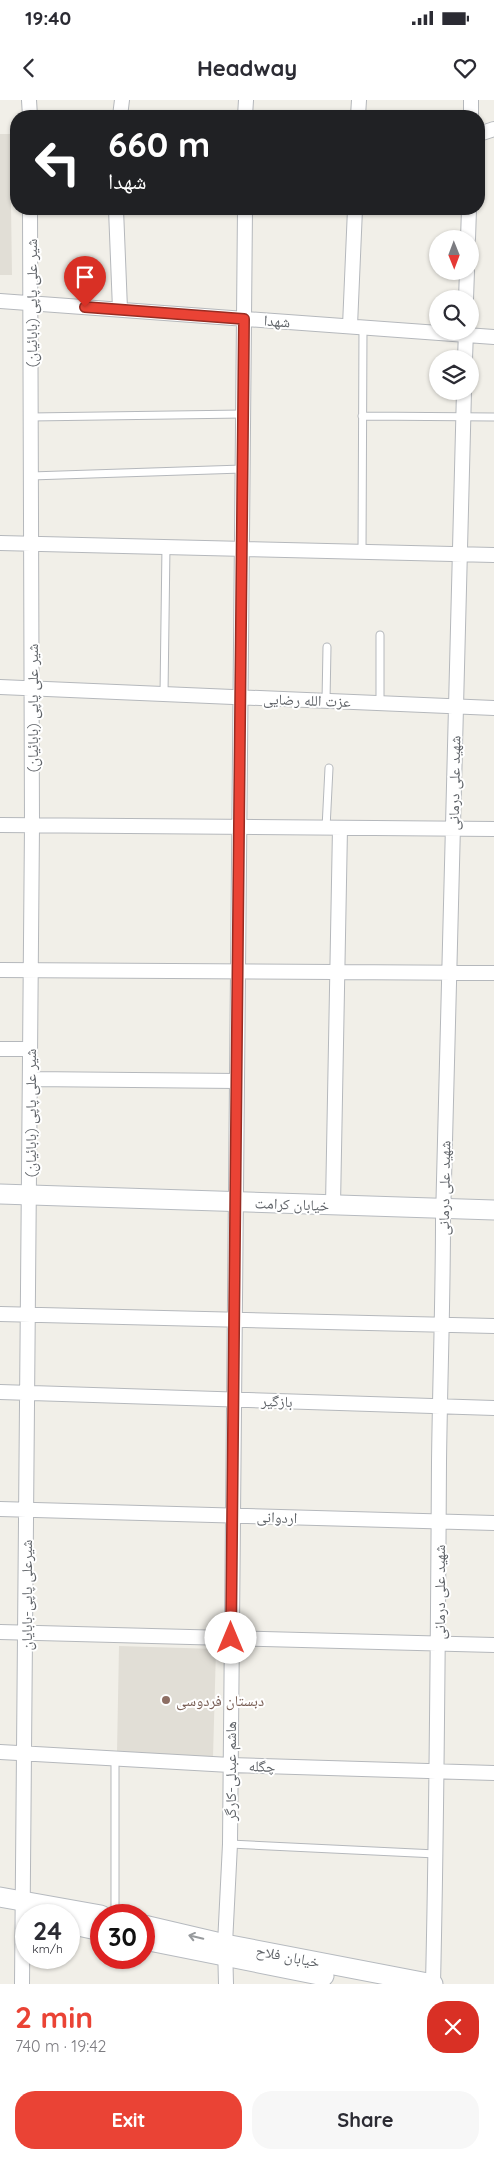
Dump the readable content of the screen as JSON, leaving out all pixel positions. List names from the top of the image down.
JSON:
{
  "streets": {
    "main road": ["خیابان کرامت", "خیابان فلاح"],
    "street": [
      "شیر علی پاپی (بابائیان)",
      "شهدا",
      "عزت الله رضایی",
      "شهید علی درمانی",
      "بازگیر",
      "اردوانی",
      "شیرعلی پاپی-بابایان",
      "چگله",
      "هاشم عبدلی-کارگر"
    ]
  },
  "crossings": [
    ["شیر علی پاپی (بابائیان)", "شهدا"],
    ["شیر علی پاپی (بابائیان)", "عزت الله رضایی"],
    ["شیر علی پاپی (بابائیان)", "خیابان کرامت"],
    ["شیر علی پاپی (بابائیان)", "شیرعلی پاپی-بابایان"],
    ["شهدا", "هاشم عبدلی-کارگر"],
    ["عزت الله رضایی", "شهید علی درمانی"],
    ["عزت الله رضایی", "هاشم عبدلی-کارگر"],
    ["شهید علی درمانی", "خیابان کرامت"],
    ["شهید علی درمانی", "بازگیر"],
    ["شهید علی درمانی", "اردوانی"],
    ["شهید علی درمانی", "چگله"],
    ["شهید علی درمانی", "خیابان فلاح"],
    ["خیابان کرامت", "شیرعلی پاپی-بابایان"],
    ["خیابان کرامت", "هاشم عبدلی-کارگر"],
    ["بازگیر", "شیرعلی پاپی-بابایان"],
    ["بازگیر", "هاشم عبدلی-کارگر"],
    ["اردوانی", "شیرعلی پاپی-بابایان"],
    ["اردوانی", "هاشم عبدلی-کارگر"],
    ["شیرعلی پاپی-بابایان", "چگله"],
    ["چگله", "هاشم عبدلی-کارگر"],
    ["هاشم عبدلی-کارگر", "خیابان فلاح"]
  ],
  "places": ["دبستان فردوسی"],
  "north": "bottom",
  "page": {
    "status": "19:40",
    "header": "Headway",
    "turn": ["660 m", "شهدا"],
    "speed": "24 km/h",
    "limit": "30",
    "heading": ["2 min", "740 m · 19:42"],
    "buttons": ["Exit", "Share"]
  }
}
